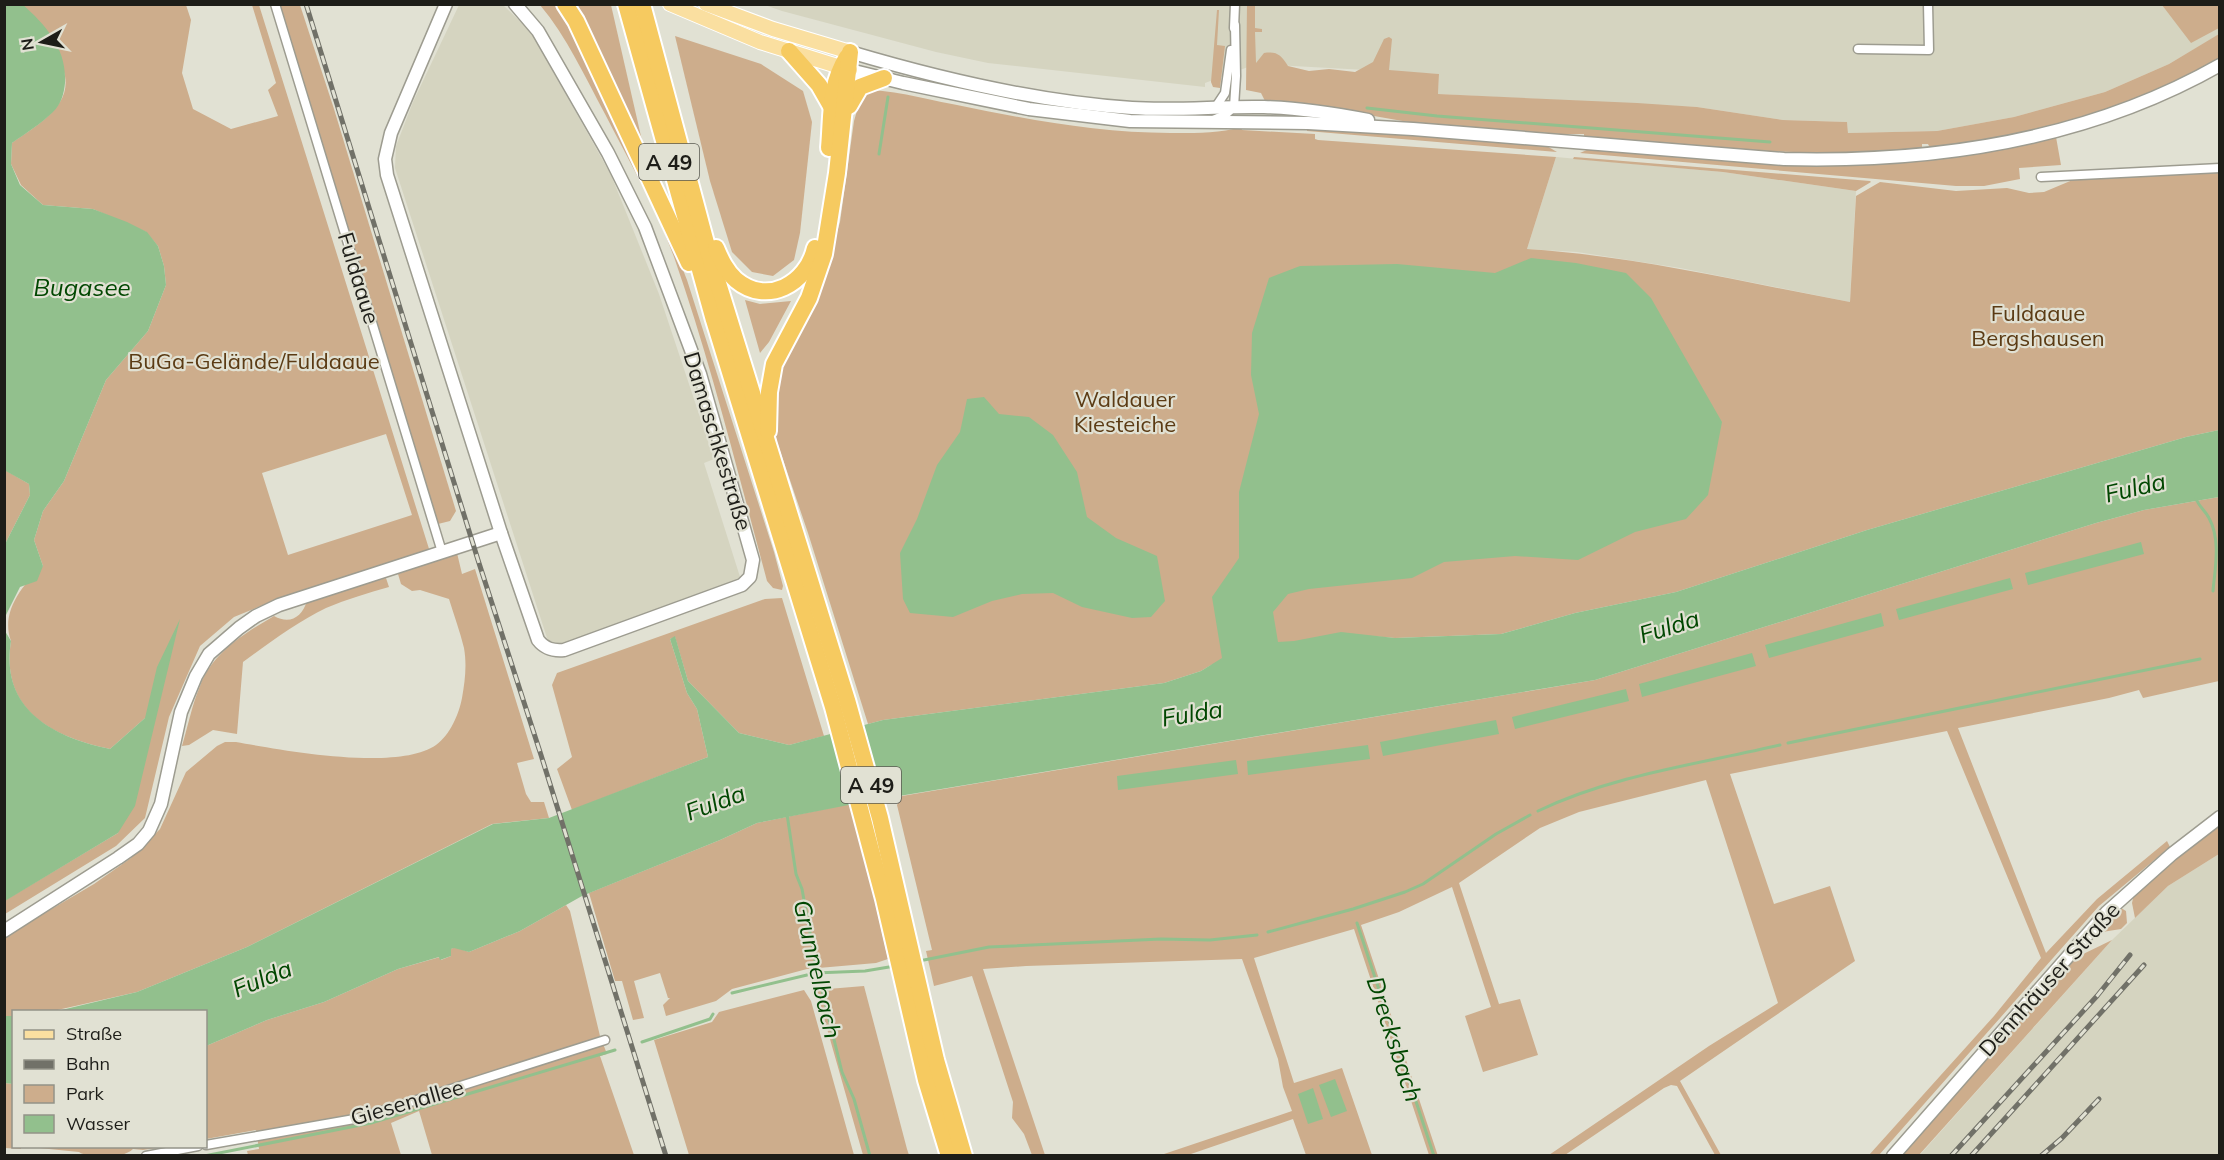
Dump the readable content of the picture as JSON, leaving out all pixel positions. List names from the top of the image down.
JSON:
{
  "streets": {
    "highway": ["A 49"],
    "street": [
      "Fuldaaue",
      "Damaschkestraße",
      "Dennhäuser Straße",
      "Giesenallee"
    ]
  },
  "water": [
    "Bugasee",
    "Fulda",
    "Grunnelbach",
    "Drecksbach"
  ],
  "parks": ["Fuldaaue Bergshausen", "BuGa-Gelände/Fuldaaue", "Waldauer Kiesteiche"],
  "legend": [
    "Straße",
    "Bahn",
    "Park",
    "Wasser"
  ],
  "north": "left"
}
